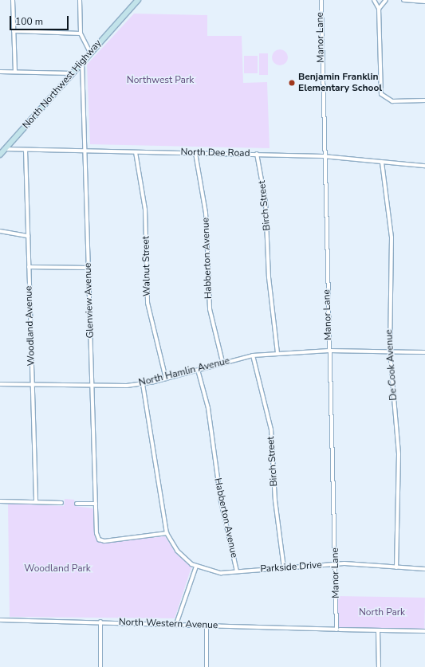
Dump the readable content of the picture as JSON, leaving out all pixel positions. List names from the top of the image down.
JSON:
{
  "streets": {
    "main road": ["North Northwest Highway"],
    "street": [
      "Manor Lane",
      "North Dee Road",
      "Birch Street",
      "Habberton Avenue",
      "Walnut Street",
      "Glenview Avenue",
      "Woodland Avenue",
      "De Cook Avenue",
      "North Hamlin Avenue",
      "Parkside Drive",
      "North Western Avenue"
    ]
  },
  "crossings": [
    ["Manor Lane", "North Dee Road"],
    ["Manor Lane", "North Hamlin Avenue"],
    ["Manor Lane", "Parkside Drive"],
    ["Manor Lane", "North Western Avenue"],
    ["North Northwest Highway", "North Dee Road"],
    ["North Northwest Highway", "Glenview Avenue"],
    ["North Dee Road", "Birch Street"],
    ["North Dee Road", "Habberton Avenue"],
    ["North Dee Road", "Walnut Street"],
    ["North Dee Road", "Glenview Avenue"],
    ["North Dee Road", "Woodland Avenue"],
    ["North Dee Road", "De Cook Avenue"],
    ["Birch Street", "North Hamlin Avenue"],
    ["Birch Street", "Parkside Drive"],
    ["Habberton Avenue", "North Hamlin Avenue"],
    ["Habberton Avenue", "Parkside Drive"],
    ["Walnut Street", "North Hamlin Avenue"],
    ["Glenview Avenue", "North Hamlin Avenue"],
    ["Woodland Avenue", "North Hamlin Avenue"],
    ["De Cook Avenue", "North Hamlin Avenue"],
    ["De Cook Avenue", "Parkside Drive"]
  ],
  "parks": ["Northwest Park", "Woodland Park", "North Park"],
  "places": ["Benjamin Franklin Elementary School"],
  "scale_bar": "100 m"
}
